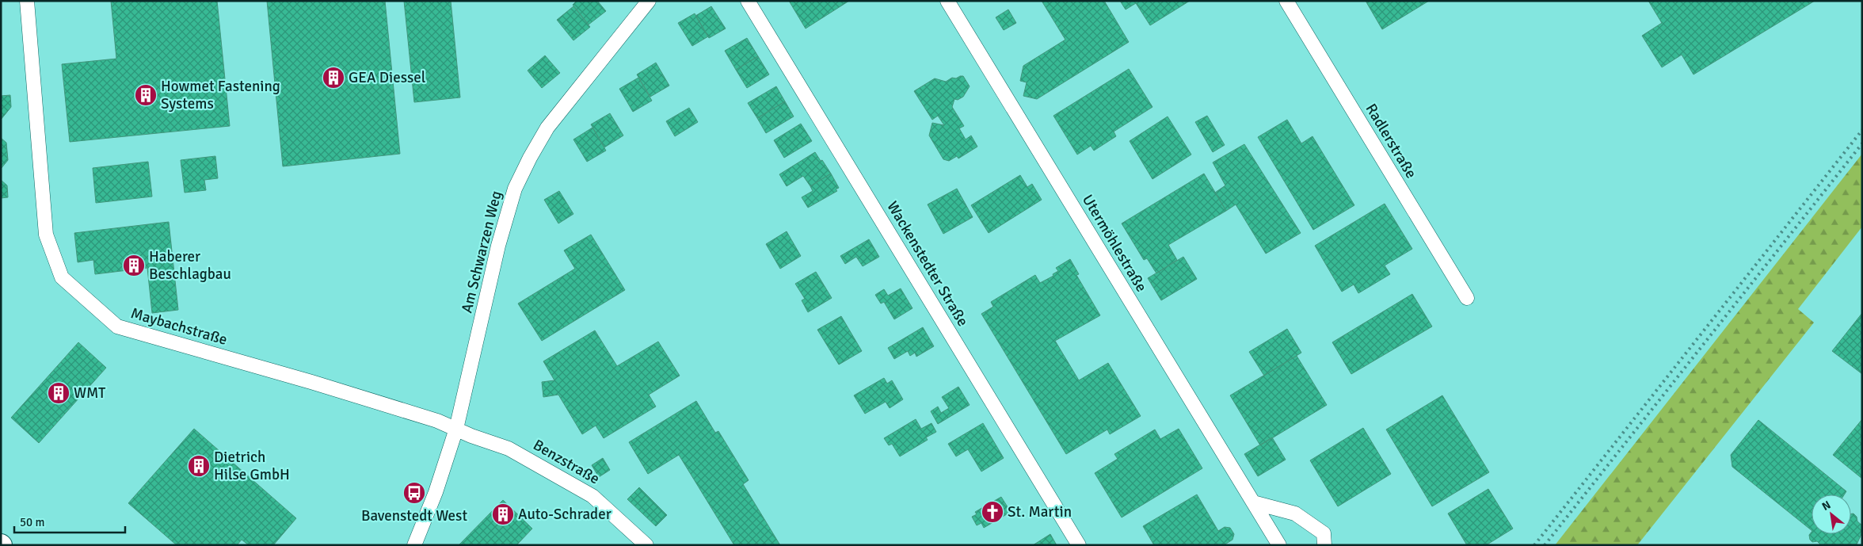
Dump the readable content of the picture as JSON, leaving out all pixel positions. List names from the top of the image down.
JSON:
{
  "streets": {
    "street": [
      "Radlerstraße",
      "Utermöhlestraße",
      "Am Schwarzen Weg",
      "Wackenstedter Straße",
      "Maybachstraße",
      "Benzstraße"
    ]
  },
  "crossings": [
    ["Am Schwarzen Weg", "Maybachstraße"],
    ["Am Schwarzen Weg", "Benzstraße"],
    ["Maybachstraße", "Benzstraße"]
  ],
  "places": {
    "building": [
      "GEA Diessel",
      "Howmet Fastening Systems",
      "Haberer Beschlagbau",
      "WMT",
      "Dietrich Hilse GmbH",
      "Auto-Schrader"
    ],
    "bus stop": ["Bavenstedt West"],
    "church": ["St. Martin"]
  },
  "scale_bar": "50 m",
  "north": "top left"
}
